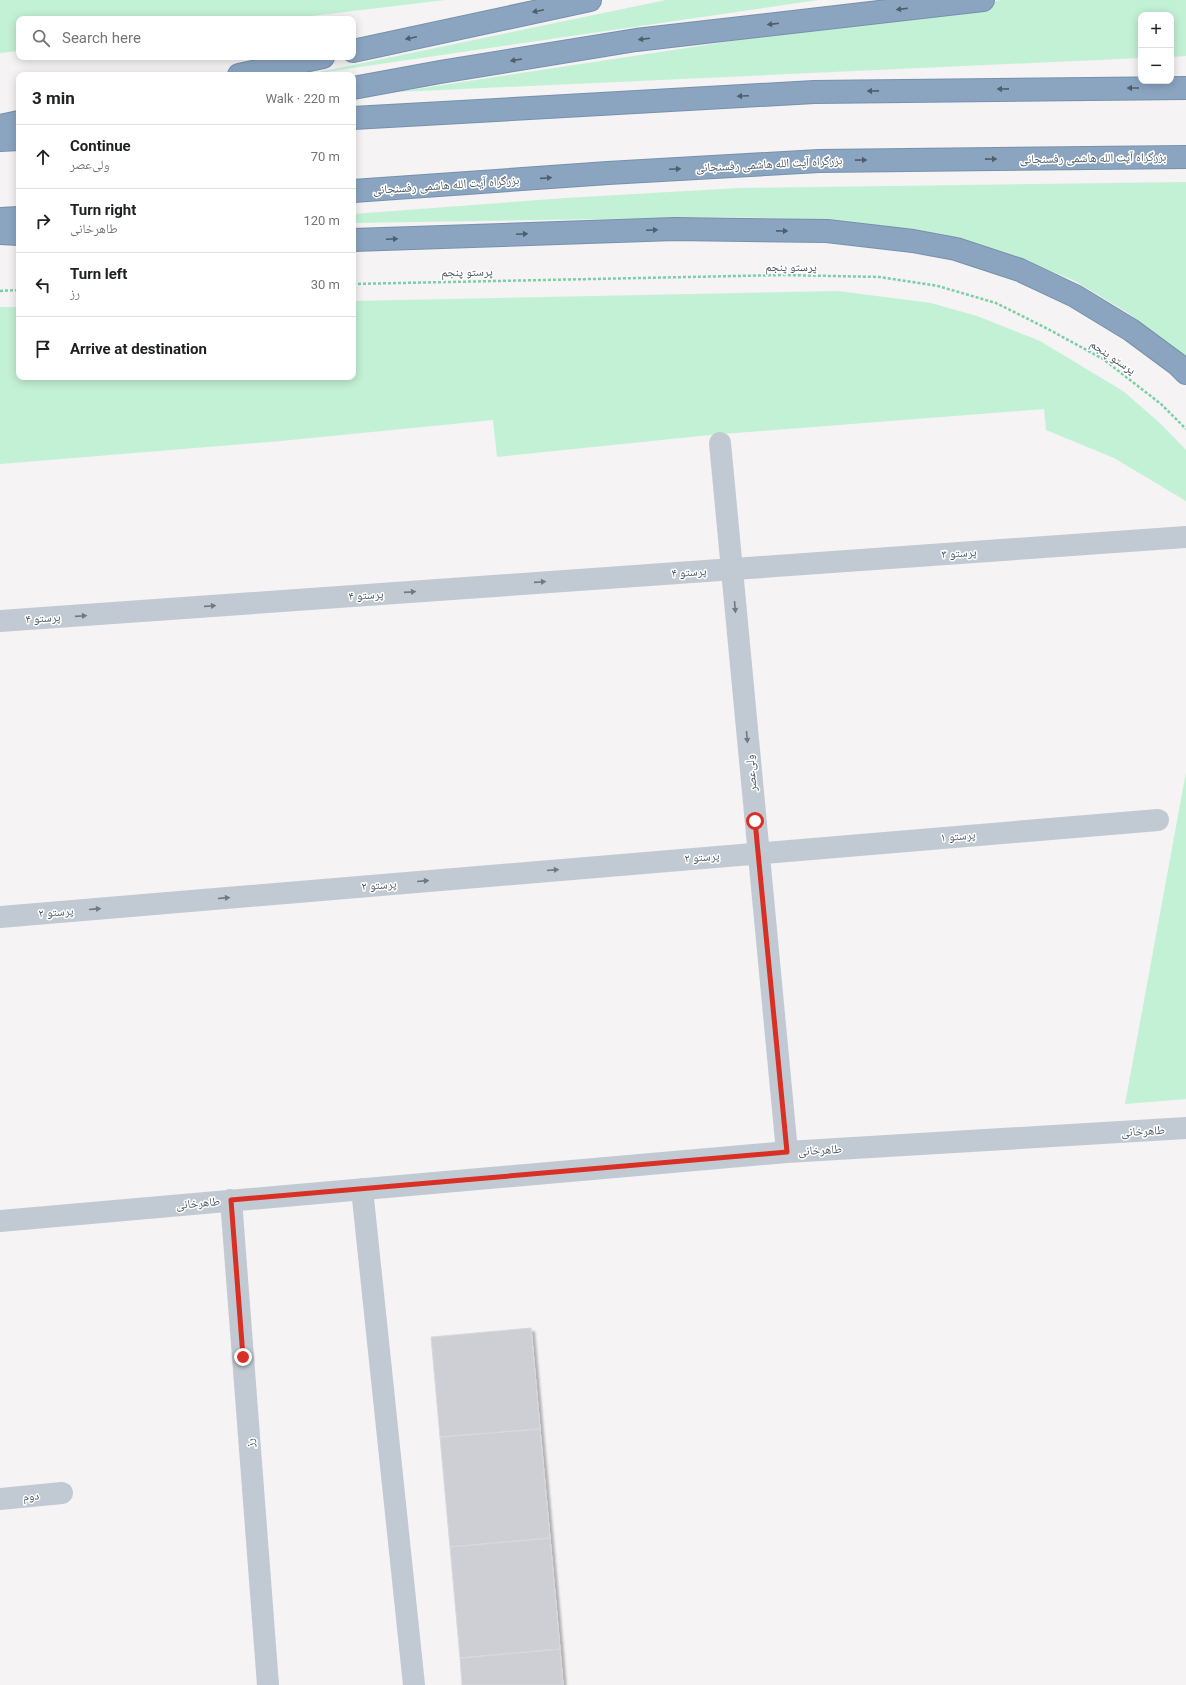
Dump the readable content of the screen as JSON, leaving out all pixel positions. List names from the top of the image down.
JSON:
{
  "streets": {
    "highway": ["بزرگراه آیت الله هاشمی رفسنجانی"],
    "street": [
      "پرستو ۳",
      "پرستو ۴",
      "ولی‌عصر",
      "پرستو ۱",
      "پرستو ۲",
      "طاهرخانی",
      "رز",
      "دوم"
    ],
    "path": ["پرستو پنجم"]
  },
  "crossings": [
    ["پرستو ۳", "پرستو ۴"],
    ["پرستو ۳", "ولی‌عصر"],
    ["پرستو ۴", "ولی‌عصر"],
    ["ولی‌عصر", "پرستو ۱"],
    ["ولی‌عصر", "پرستو ۲"],
    ["ولی‌عصر", "طاهرخانی"],
    ["پرستو ۱", "پرستو ۲"],
    ["طاهرخانی", "رز"]
  ],
  "one_way": ["پرستو ۴", "ولی‌عصر", "پرستو ۲"],
  "page": {
    "map_buttons": ["+", "−"],
    "search": "Search here",
    "heading": ["3 min", "Walk · 220 m"],
    "list": [
      ["Continue", "ولی‌عصر", "70 m"],
      ["Turn right", "طاهرخانی", "120 m"],
      ["Turn left", "رز", "30 m"],
      "Arrive at destination"
    ]
  }
}
